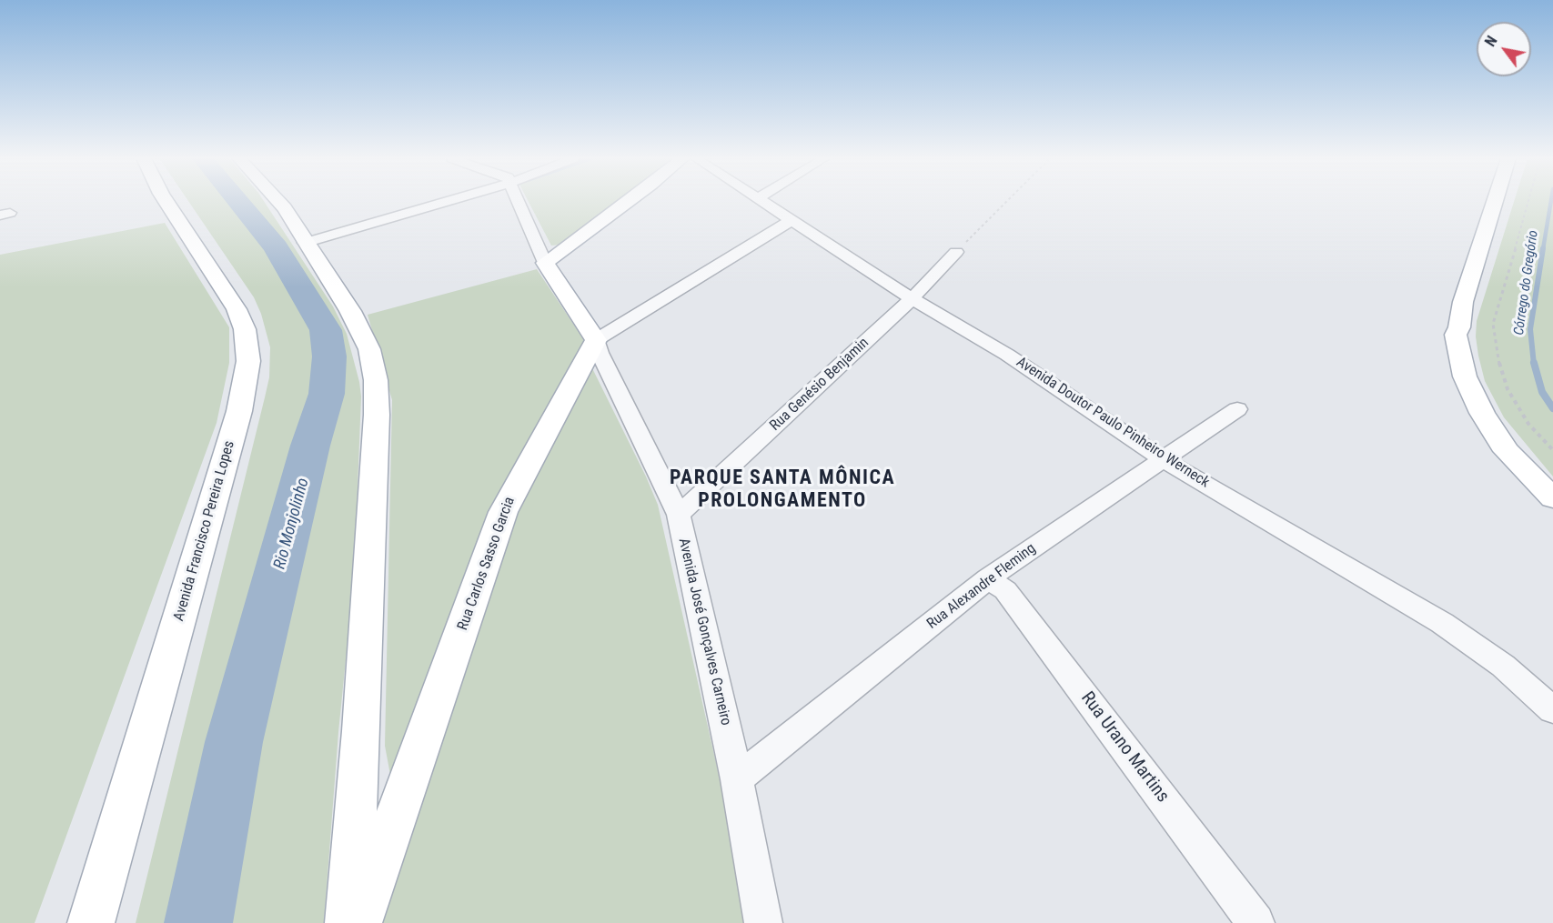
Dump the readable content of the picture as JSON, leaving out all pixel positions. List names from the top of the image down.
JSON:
{
  "streets": {
    "main road": ["Avenida Francisco Pereira Lopes", "Rua Carlos Sasso Garcia", "Avenida José Gonçalves Carneiro"],
    "street": [
      "Rua Genésio Benjamin",
      "Avenida Doutor Paulo Pinheiro Werneck",
      "Rua Alexandre Fleming",
      "Rua Urano Martins"
    ]
  },
  "crossings": [
    ["Rua Genésio Benjamin", "Avenida Doutor Paulo Pinheiro Werneck"],
    ["Rua Genésio Benjamin", "Avenida José Gonçalves Carneiro"],
    ["Avenida Doutor Paulo Pinheiro Werneck", "Rua Carlos Sasso Garcia"],
    ["Avenida Doutor Paulo Pinheiro Werneck", "Rua Alexandre Fleming"],
    ["Rua Carlos Sasso Garcia", "Avenida José Gonçalves Carneiro"],
    ["Rua Alexandre Fleming", "Avenida José Gonçalves Carneiro"],
    ["Rua Alexandre Fleming", "Rua Urano Martins"]
  ],
  "districts": ["PARQUE SANTA MÔNICA PROLONGAMENTO"],
  "water": ["Córrego do Gregório", "Rio Monjolinho"],
  "north": "top left"
}
